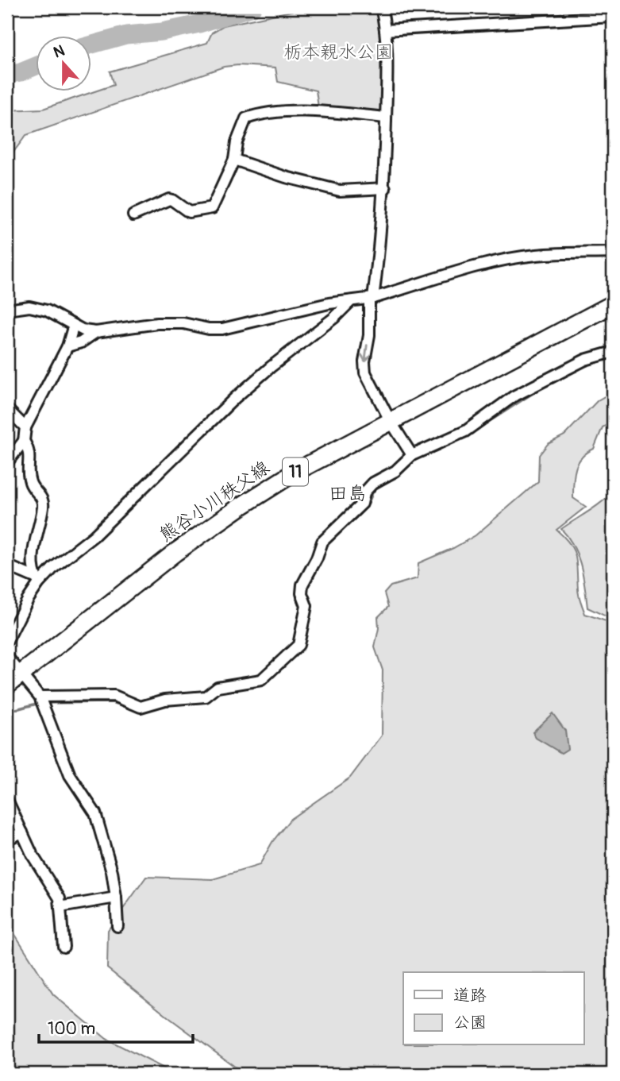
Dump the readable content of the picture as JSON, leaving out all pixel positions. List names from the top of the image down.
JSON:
{
  "streets": {
    "main road": ["11", "熊谷小川秩父線"]
  },
  "districts": ["田島"],
  "parks": ["栃本親水公園"],
  "legend": ["道路", "公園"],
  "scale_bar": "100 m",
  "north": "top"
}
